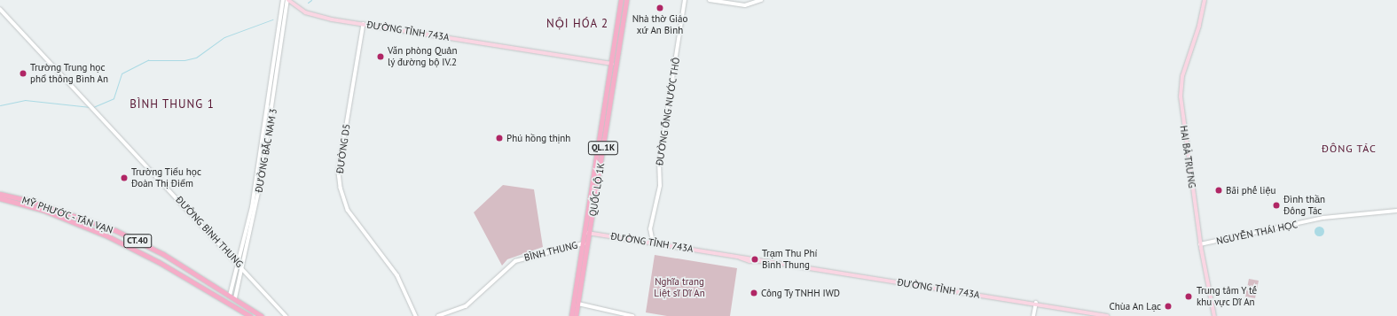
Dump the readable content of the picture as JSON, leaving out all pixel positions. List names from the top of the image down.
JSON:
{
  "streets": {
    "main road": [
      "ĐƯỜNG TỈNH 743A",
      "QL.1K",
      "HAI BÀ TRƯNG",
      "QUỐC LỘ 1K",
      "MỸ PHƯỚC - TÂN VẠN",
      "CT.40"
    ],
    "street": [
      "ĐƯỜNG ỐNG NƯỚC THÔ",
      "ĐƯỜNG D5",
      "ĐƯỜNG BẮC NAM 3",
      "ĐƯỜNG BÌNH THUNG",
      "NGUYỄN THÁI HỌC",
      "BÌNH THUNG"
    ]
  },
  "crossings": [
    ["ĐƯỜNG TỈNH 743A", "ĐƯỜNG ỐNG NƯỚC THÔ"],
    ["ĐƯỜNG TỈNH 743A", "ĐƯỜNG D5"],
    ["ĐƯỜNG TỈNH 743A", "ĐƯỜNG BẮC NAM 3"],
    ["ĐƯỜNG TỈNH 743A", "QUỐC LỘ 1K"],
    ["ĐƯỜNG BẮC NAM 3", "MỸ PHƯỚC - TÂN VẠN"],
    ["ĐƯỜNG BẮC NAM 3", "ĐƯỜNG BÌNH THUNG"],
    ["HAI BÀ TRƯNG", "NGUYỄN THÁI HỌC"],
    ["QUỐC LỘ 1K", "BÌNH THUNG"]
  ],
  "districts": ["NỘI HÓA 2", "BÌNH THUNG 1", "ĐÔNG TÁC"],
  "parks": ["Nghĩa trang Liệt sĩ Dĩ An"],
  "places": [
    "Nhà thờ Giáo xứ An Bình",
    "Văn phòng Quản lý đường bộ IV.2",
    "Trường Trung học phổ thông Bình An",
    "Phú hồng thịnh",
    "Trường Tiểu học Đoàn Thị Điểm",
    "Bãi phế liệu",
    "Đình thần Đông Tác",
    "Trạm Thu Phí Bình Thung",
    "Công Ty TNHH IWD",
    "Trung tâm Y tế khu vực Dĩ An",
    "Chùa An Lạc"
  ]
}
